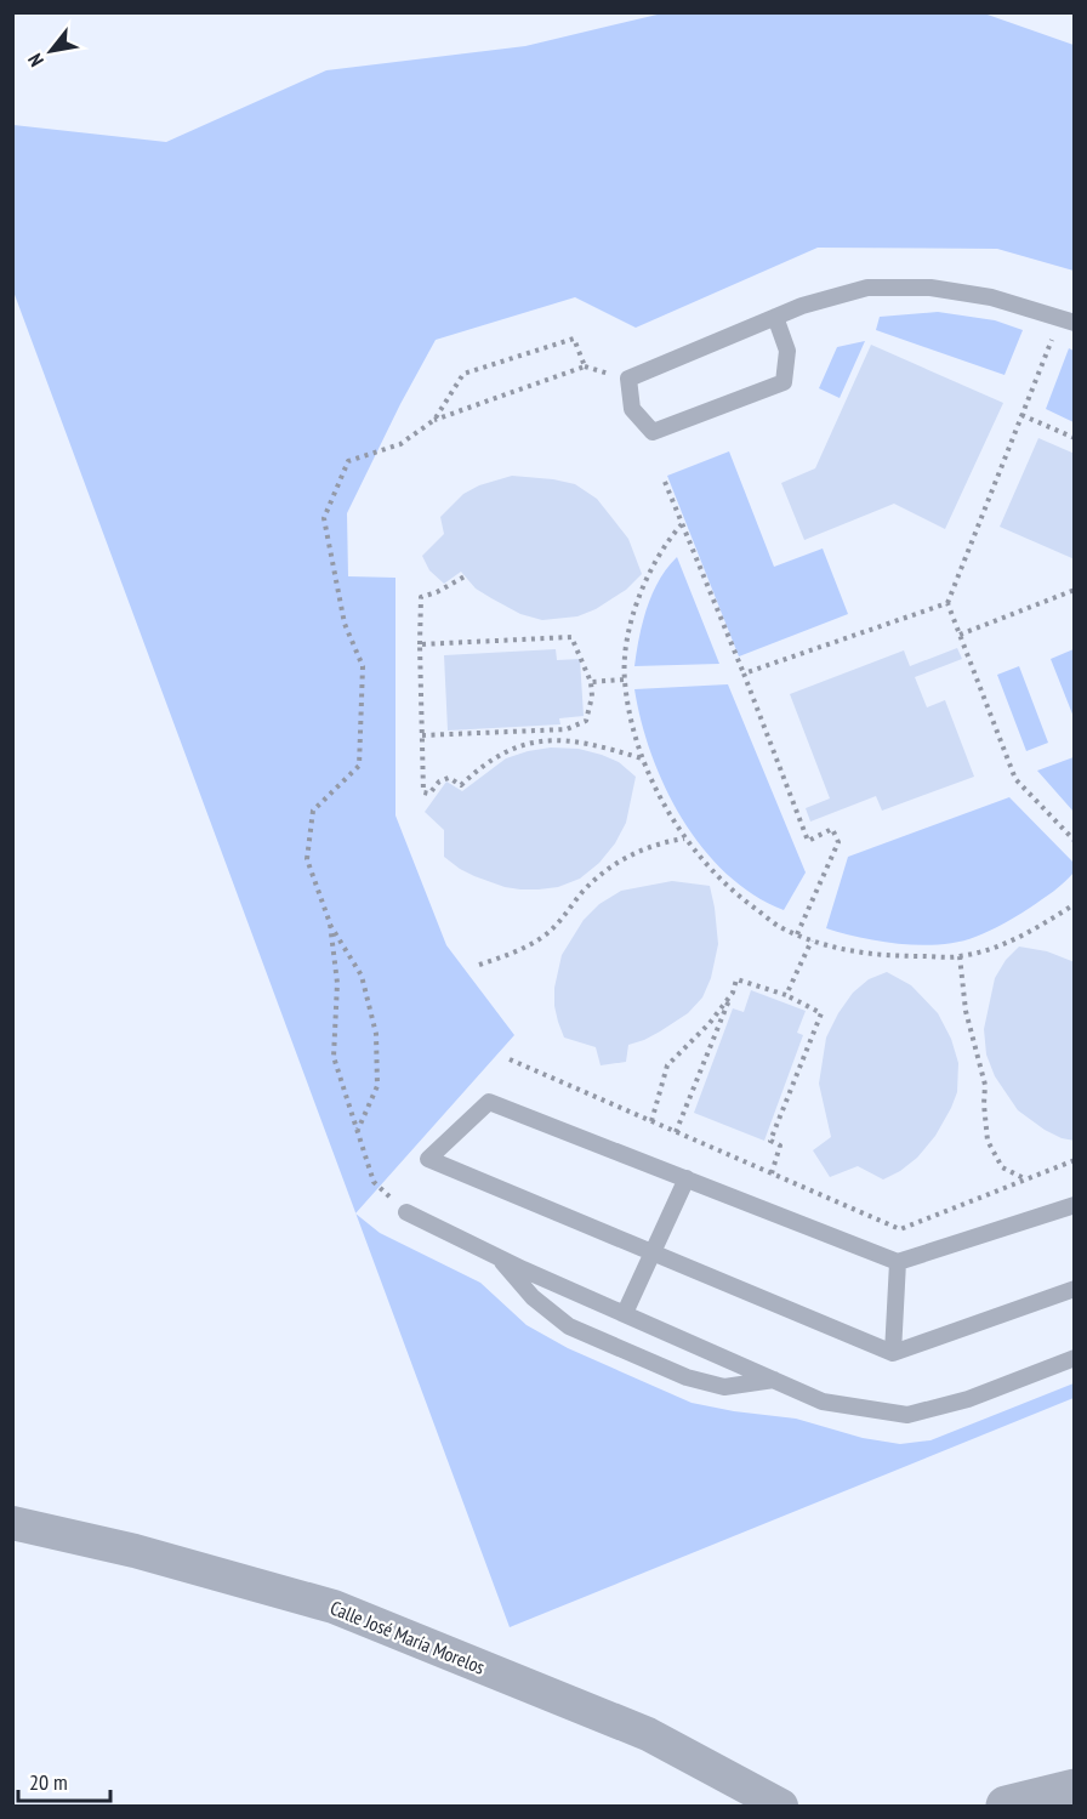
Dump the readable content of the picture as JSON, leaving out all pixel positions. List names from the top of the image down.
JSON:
{
  "streets": {
    "street": ["Calle José María Morelos"]
  },
  "scale_bar": "20 m",
  "north": "bottom left"
}
